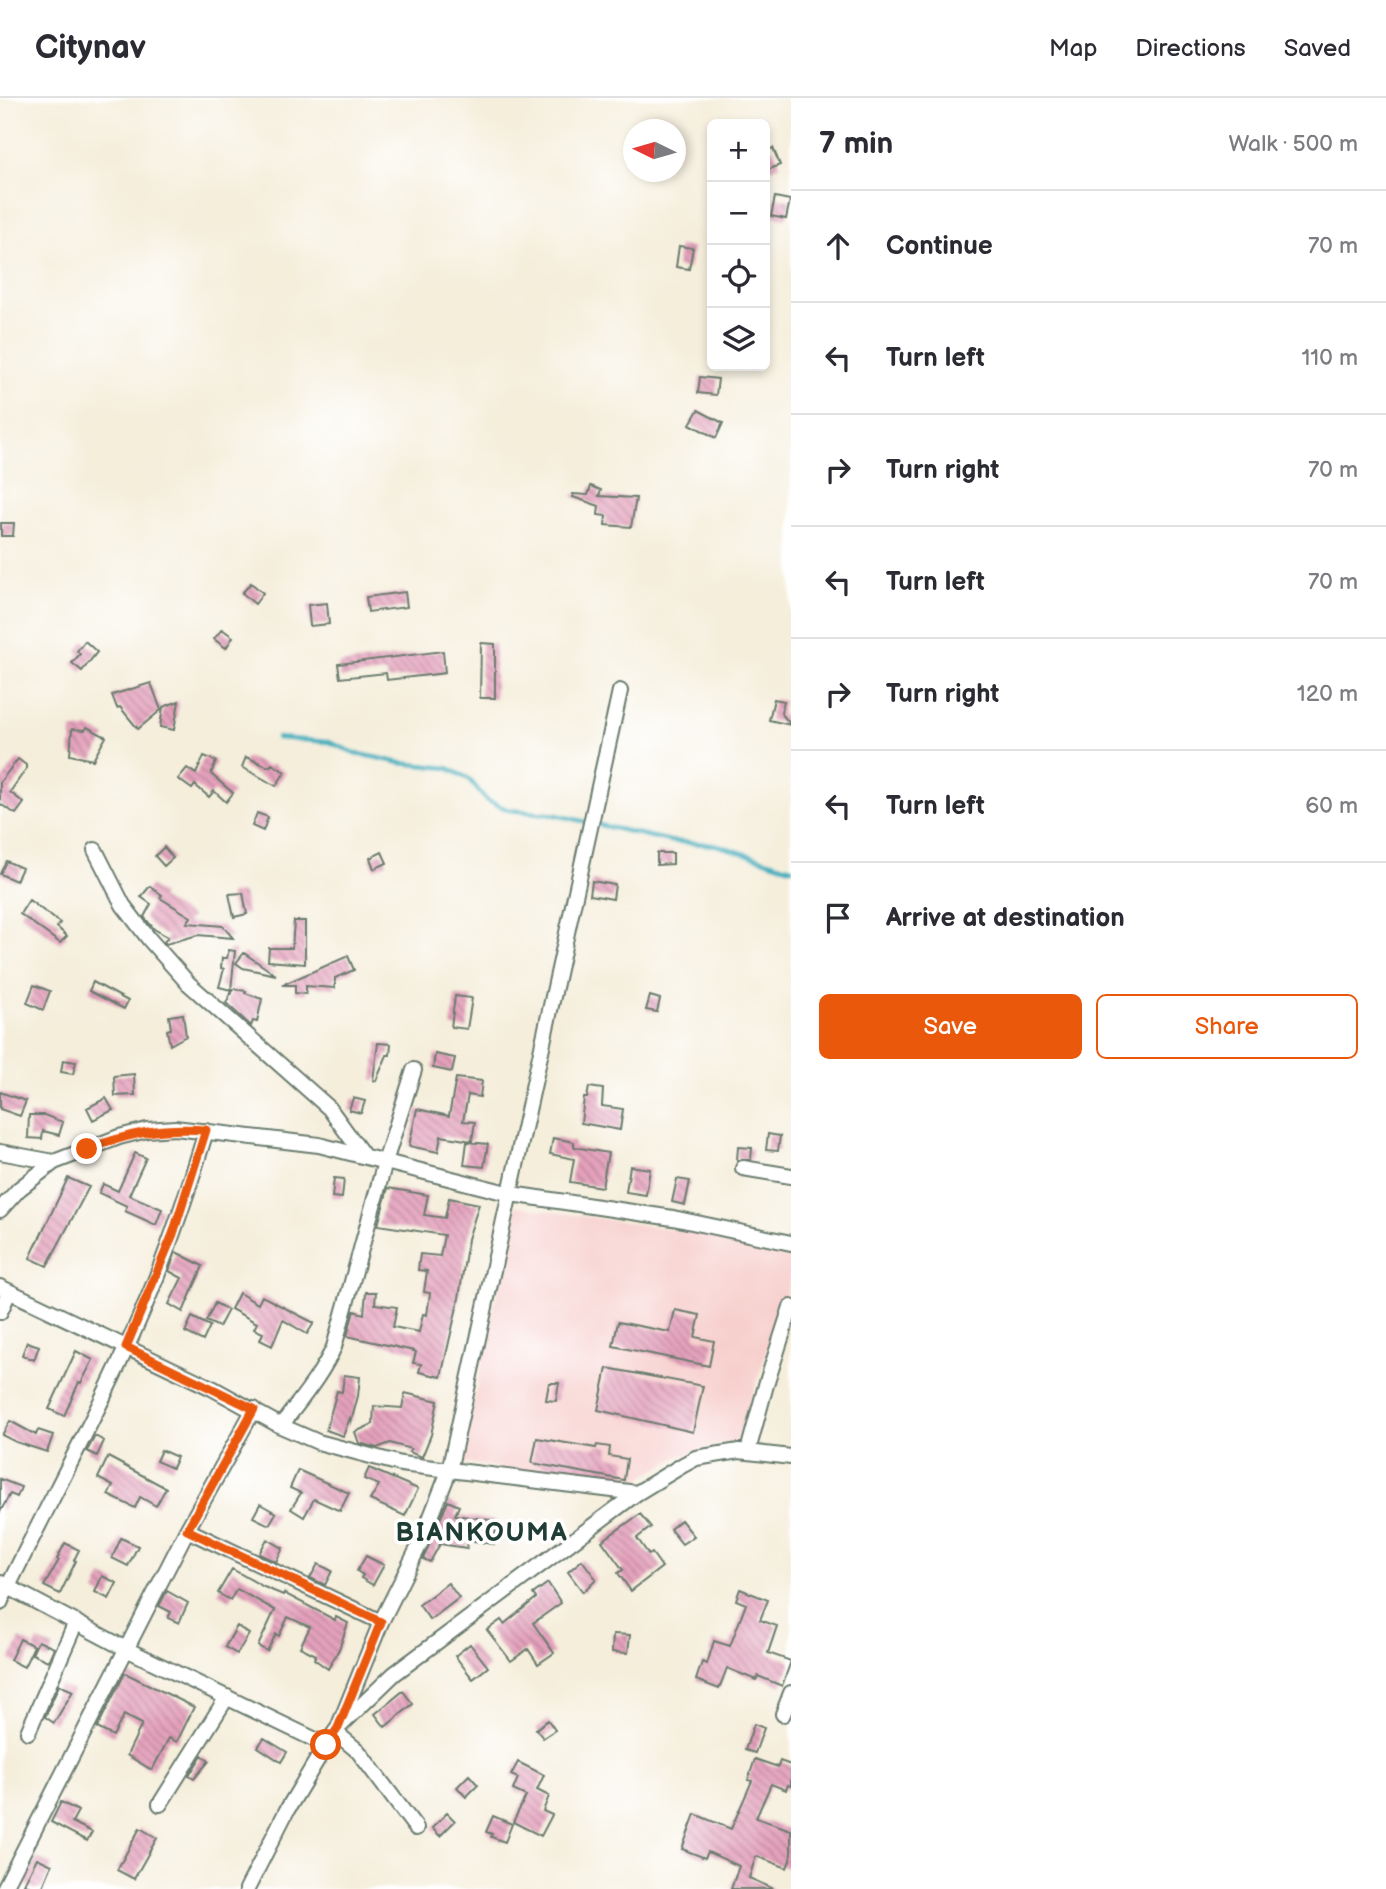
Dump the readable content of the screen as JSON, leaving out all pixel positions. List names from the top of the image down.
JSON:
{
  "districts": ["BIANKOUMA"],
  "north": "left",
  "page": {
    "header": "Citynav",
    "nav": ["Map", "Directions", "Saved"],
    "heading": ["7 min", "Walk · 500 m"],
    "map_buttons": ["+", "−"],
    "list": [
      ["Continue", "70 m"],
      ["Turn left", "110 m"],
      ["Turn right", "70 m"],
      ["Turn left", "70 m"],
      ["Turn right", "120 m"],
      ["Turn left", "60 m"],
      "Arrive at destination"
    ],
    "buttons": ["Save", "Share"]
  }
}
